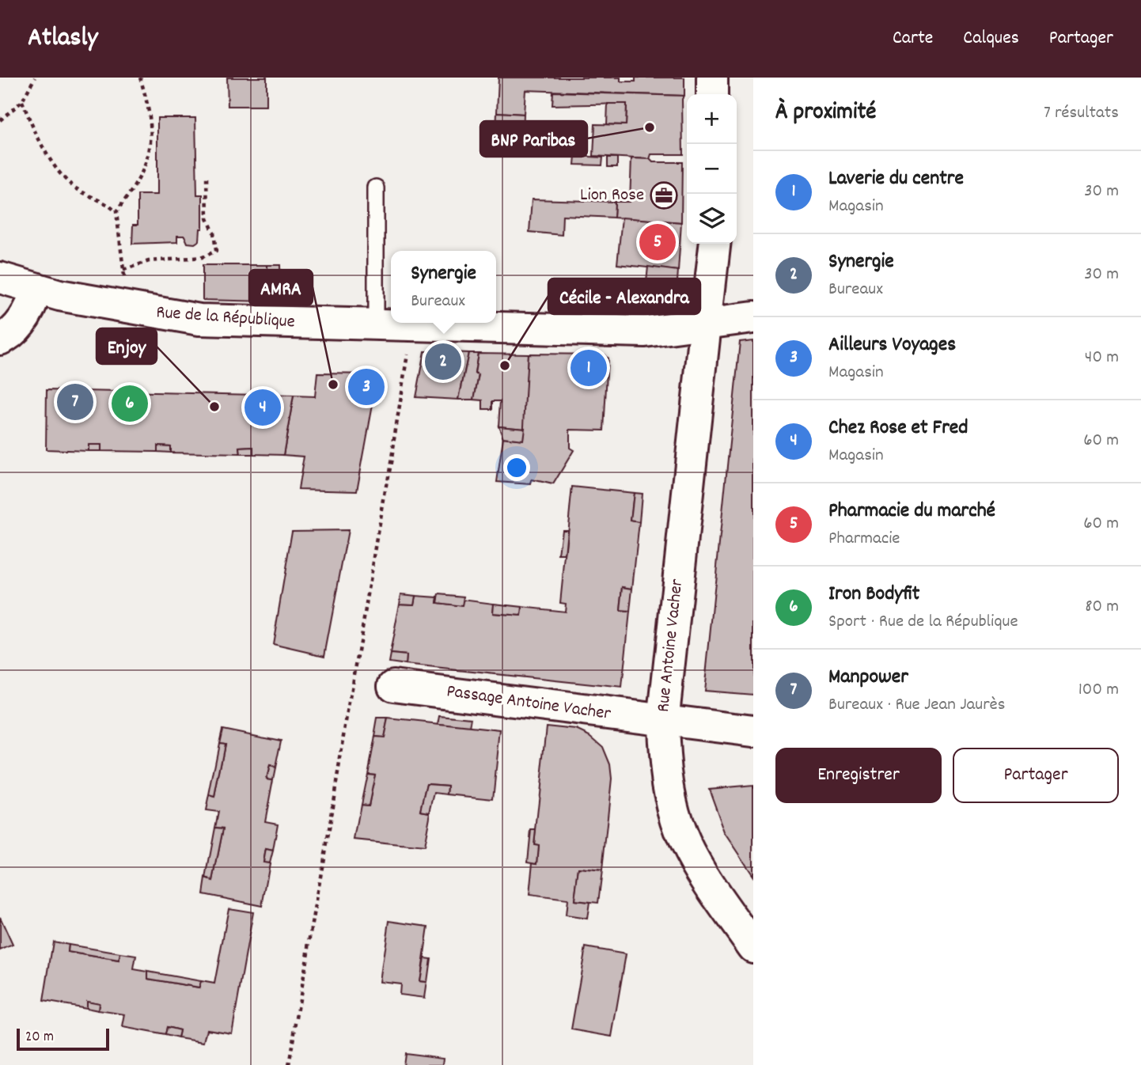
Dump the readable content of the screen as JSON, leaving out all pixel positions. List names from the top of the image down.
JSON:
{
  "streets": {
    "street": ["Rue de la République", "Rue Antoine Vacher", "Passage Antoine Vacher"]
  },
  "crossings": [
    ["Rue de la République", "Rue Antoine Vacher"],
    ["Rue Antoine Vacher", "Passage Antoine Vacher"]
  ],
  "places": {
    "other": [
      "BNP Paribas",
      "Cécile - Alexandra",
      "AMRA",
      "Enjoy"
    ],
    "office": ["Lion Rose"]
  },
  "scale_bar": "20 m",
  "page": {
    "header": "Atlasly",
    "nav": ["Carte", "Calques", "Partager"],
    "heading": ["À proximité", "7 résultats"],
    "map_buttons": ["+", "−"],
    "list": [
      {
        "mark": "1",
        "name": "Laverie du centre",
        "note": "Magasin",
        "value": "30 m"
      },
      {
        "mark": "2",
        "name": "Synergie",
        "note": "Bureaux",
        "value": "30 m"
      },
      {
        "mark": "3",
        "name": "Ailleurs Voyages",
        "note": "Magasin",
        "value": "40 m"
      },
      {
        "mark": "4",
        "name": "Chez Rose et Fred",
        "note": "Magasin",
        "value": "60 m"
      },
      {
        "mark": "5",
        "name": "Pharmacie du marché",
        "note": "Pharmacie",
        "value": "60 m"
      },
      {
        "mark": "6",
        "name": "Iron Bodyfit",
        "note": "Sport · Rue de la République",
        "value": "80 m"
      },
      {
        "mark": "7",
        "name": "Manpower",
        "note": "Bureaux · Rue Jean Jaurès",
        "value": "100 m"
      }
    ],
    "pins": [
      "5",
      "2",
      "1",
      "3",
      "7",
      "6",
      "4"
    ],
    "popup": ["Synergie", "Bureaux"],
    "buttons": ["Enregistrer", "Partager"],
    "scale": "20 m"
  }
}
